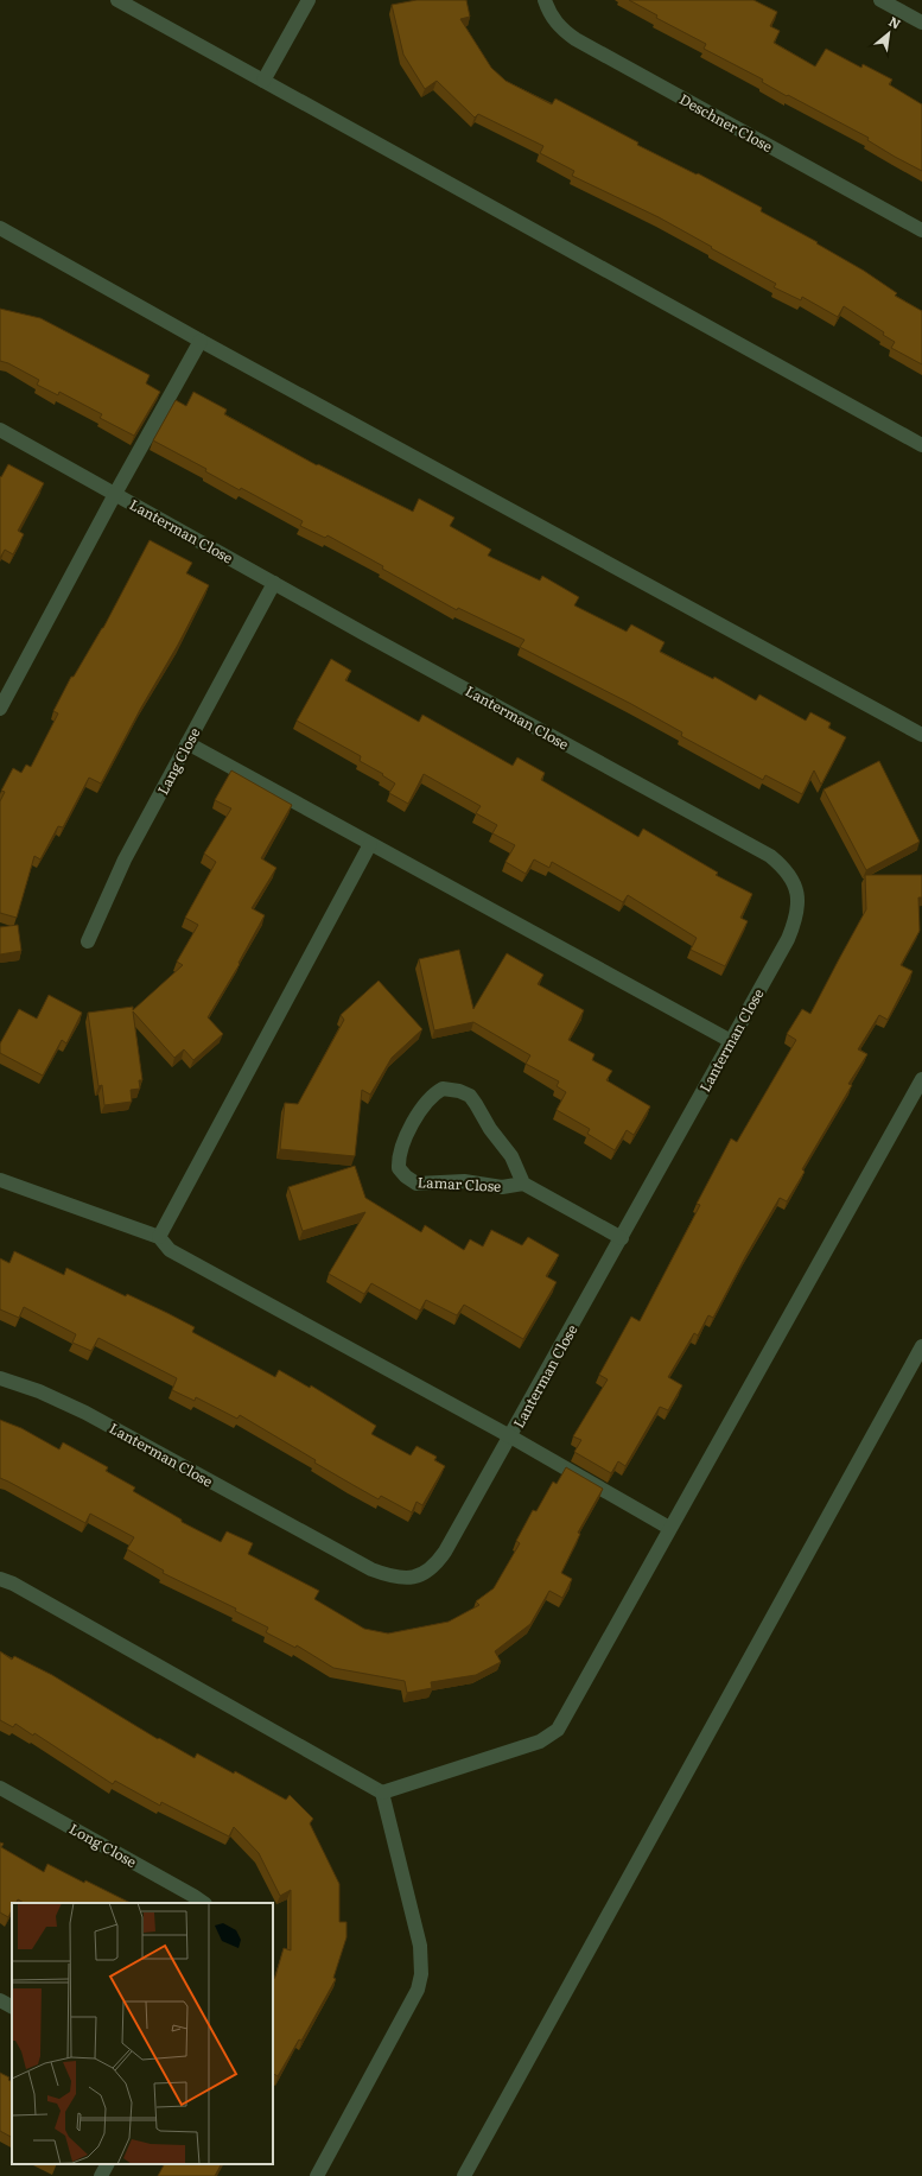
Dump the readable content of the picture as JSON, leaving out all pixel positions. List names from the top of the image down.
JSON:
{
  "streets": {
    "street": [
      "Deschner Close",
      "Lanterman Close",
      "Lang Close",
      "Lamar Close",
      "Long Close"
    ]
  },
  "crossings": [
    ["Lanterman Close", "Lang Close"]
  ],
  "north": "top right"
}
